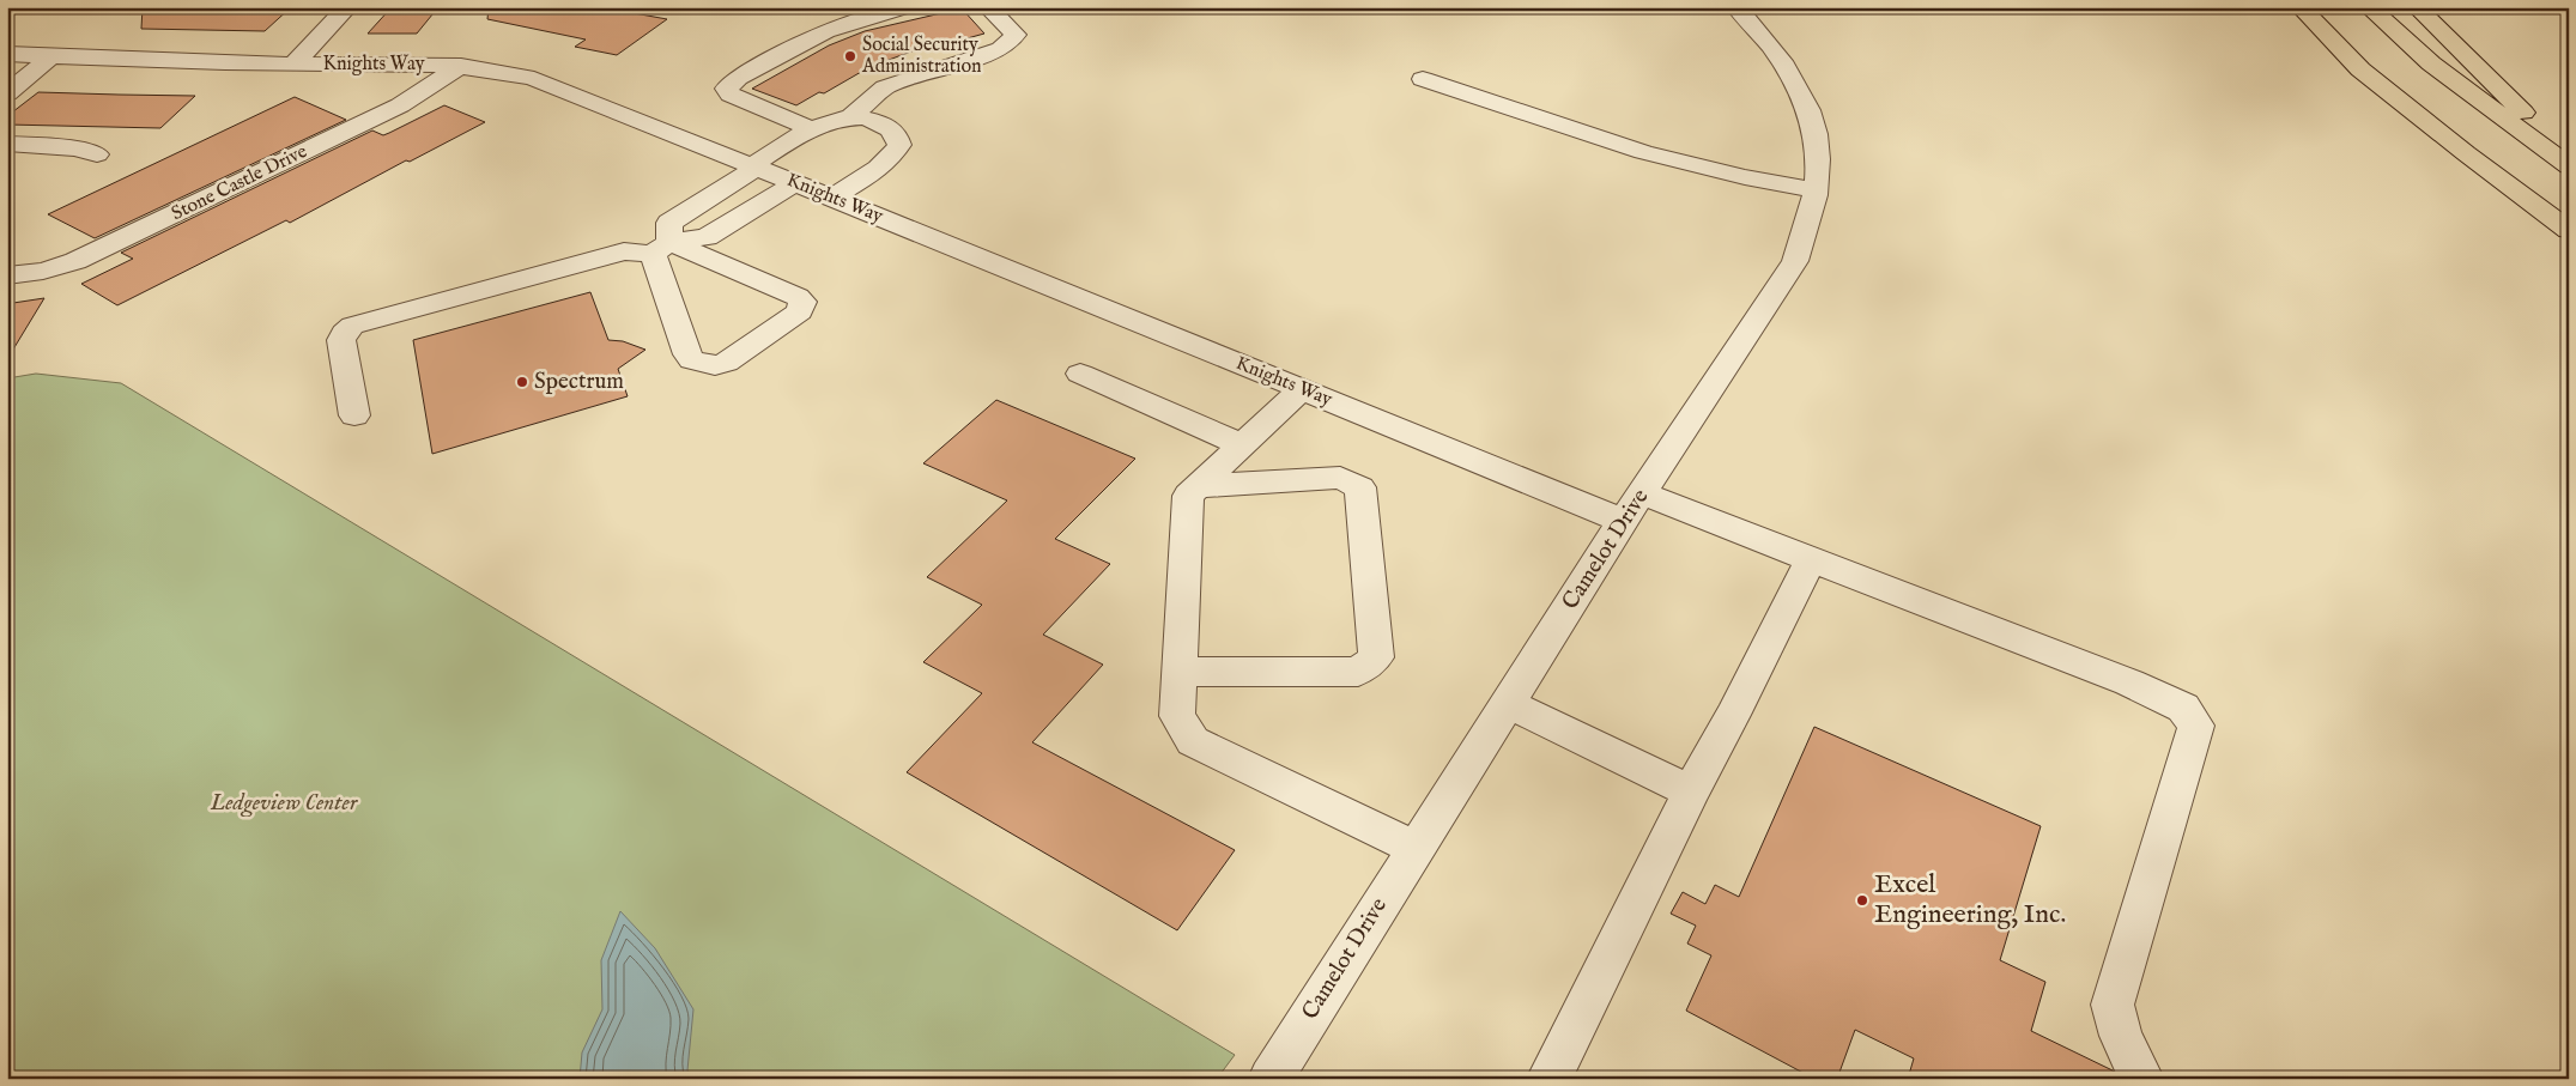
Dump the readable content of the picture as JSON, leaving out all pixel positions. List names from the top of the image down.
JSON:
{
  "streets": {
    "street": ["Knights Way", "Stone Castle Drive", "Camelot Drive"]
  },
  "crossings": [
    ["Knights Way", "Stone Castle Drive"],
    ["Knights Way", "Camelot Drive"]
  ],
  "parks": ["Ledgeview Center"],
  "places": ["Social Security Administration", "Spectrum", "Excel Engineering, Inc."]
}
